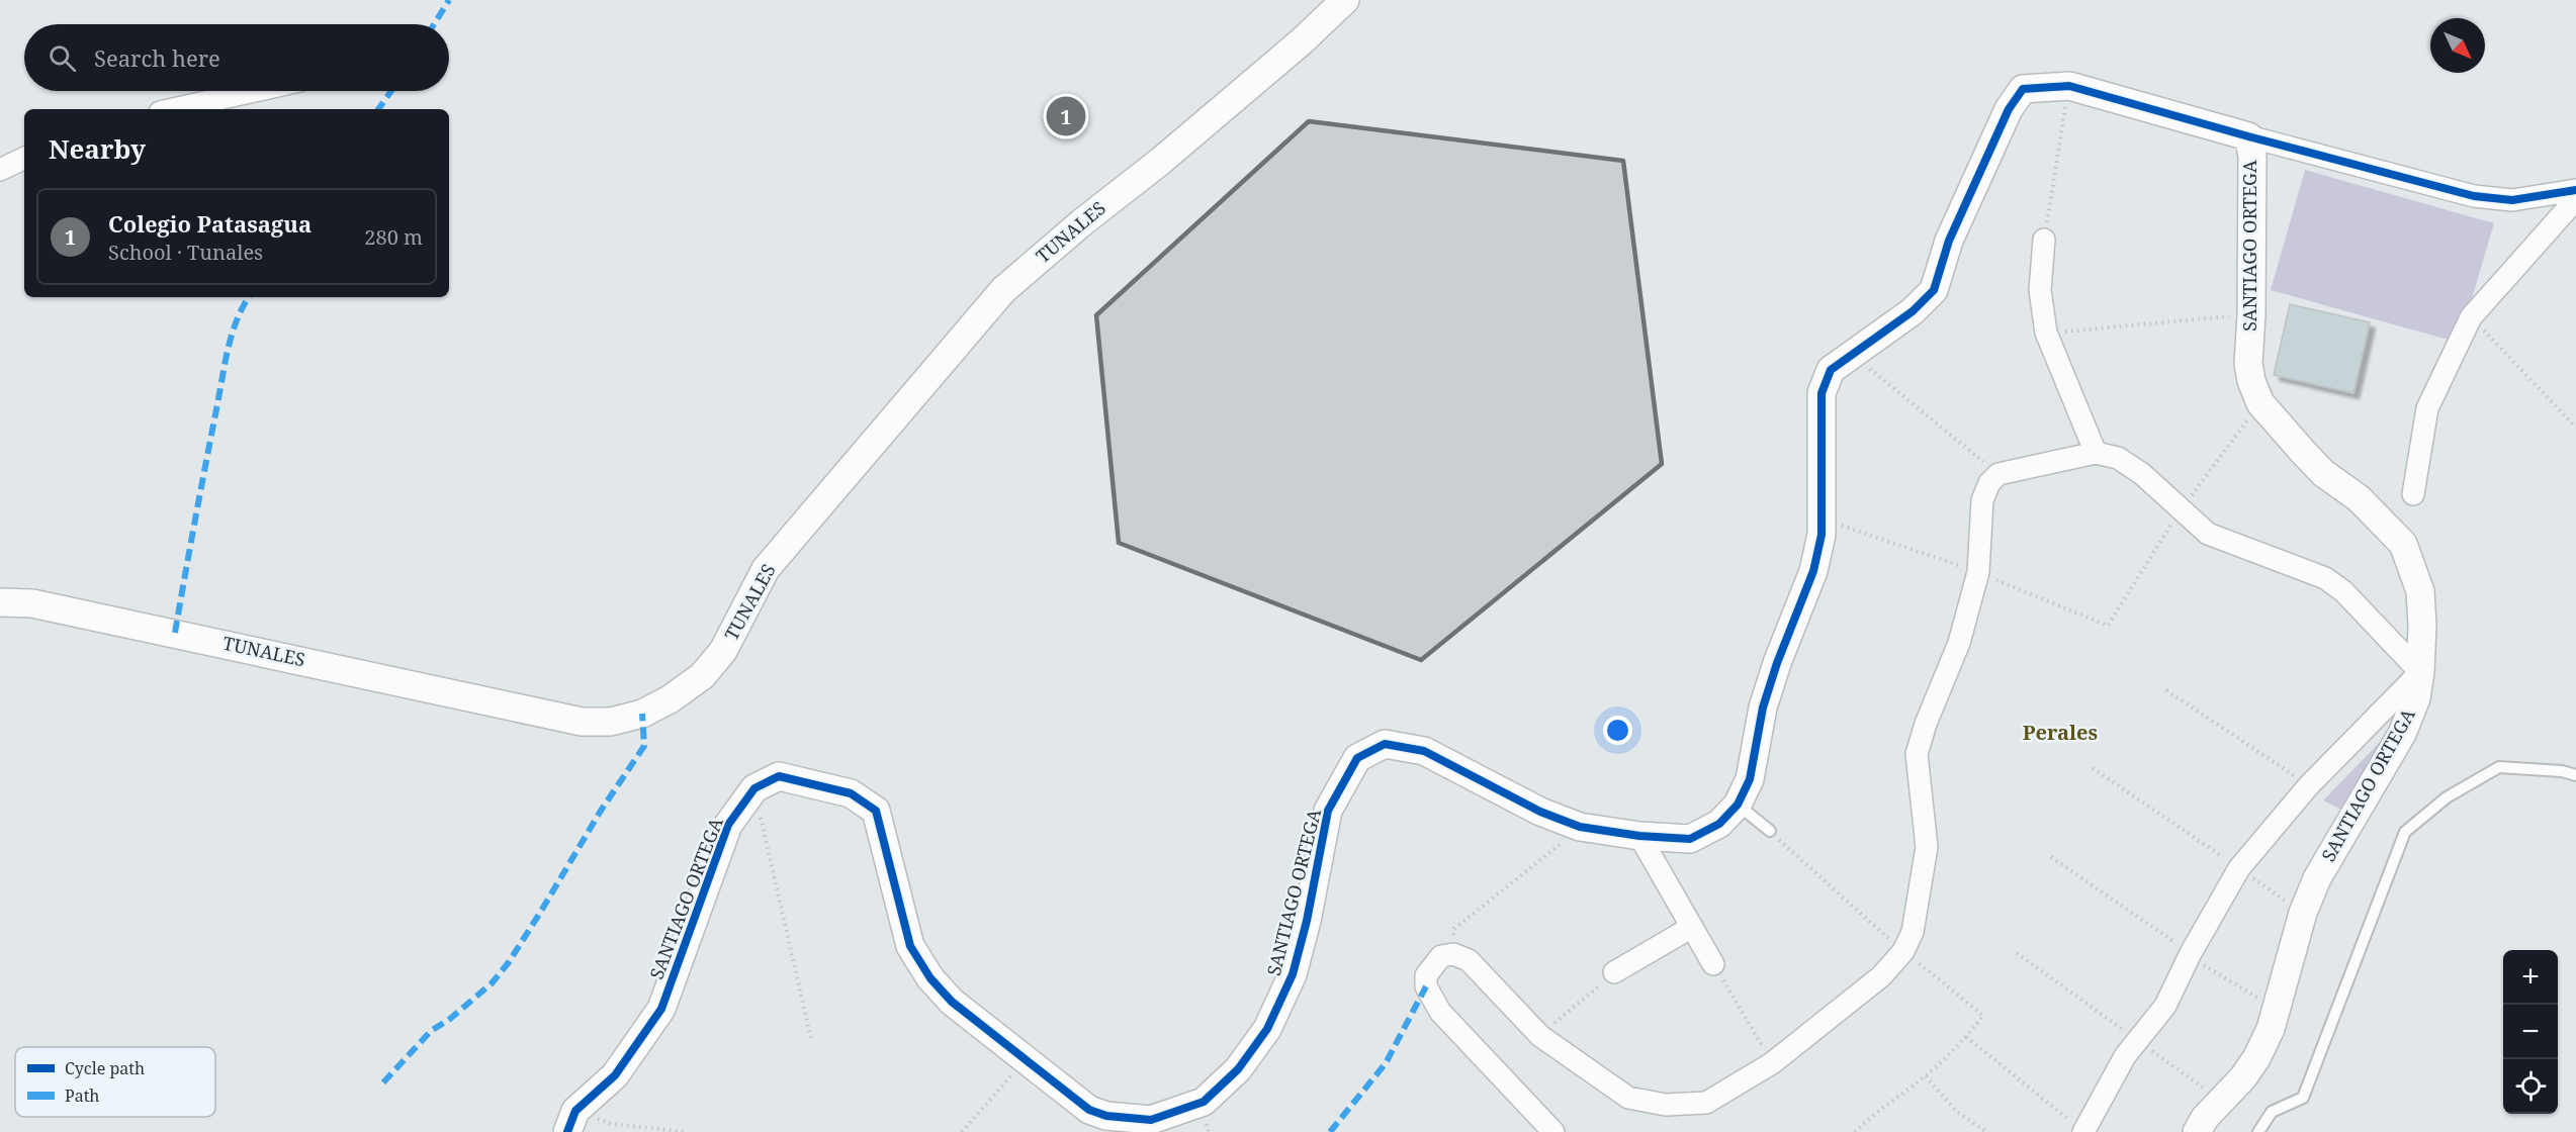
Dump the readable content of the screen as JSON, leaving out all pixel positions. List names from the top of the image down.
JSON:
{
  "streets": {
    "street": ["TUNALES", "SANTIAGO ORTEGA"]
  },
  "districts": ["Perales"],
  "legend": ["Cycle path", "Path"],
  "north": "bottom right",
  "page": {
    "search": "Search here",
    "pins": "1",
    "heading": "Nearby",
    "list": [
      {
        "mark": "1",
        "name": "Colegio Patasagua",
        "note": "School · Tunales",
        "value": "280 m"
      }
    ],
    "map_buttons": ["+", "−"]
  }
}
